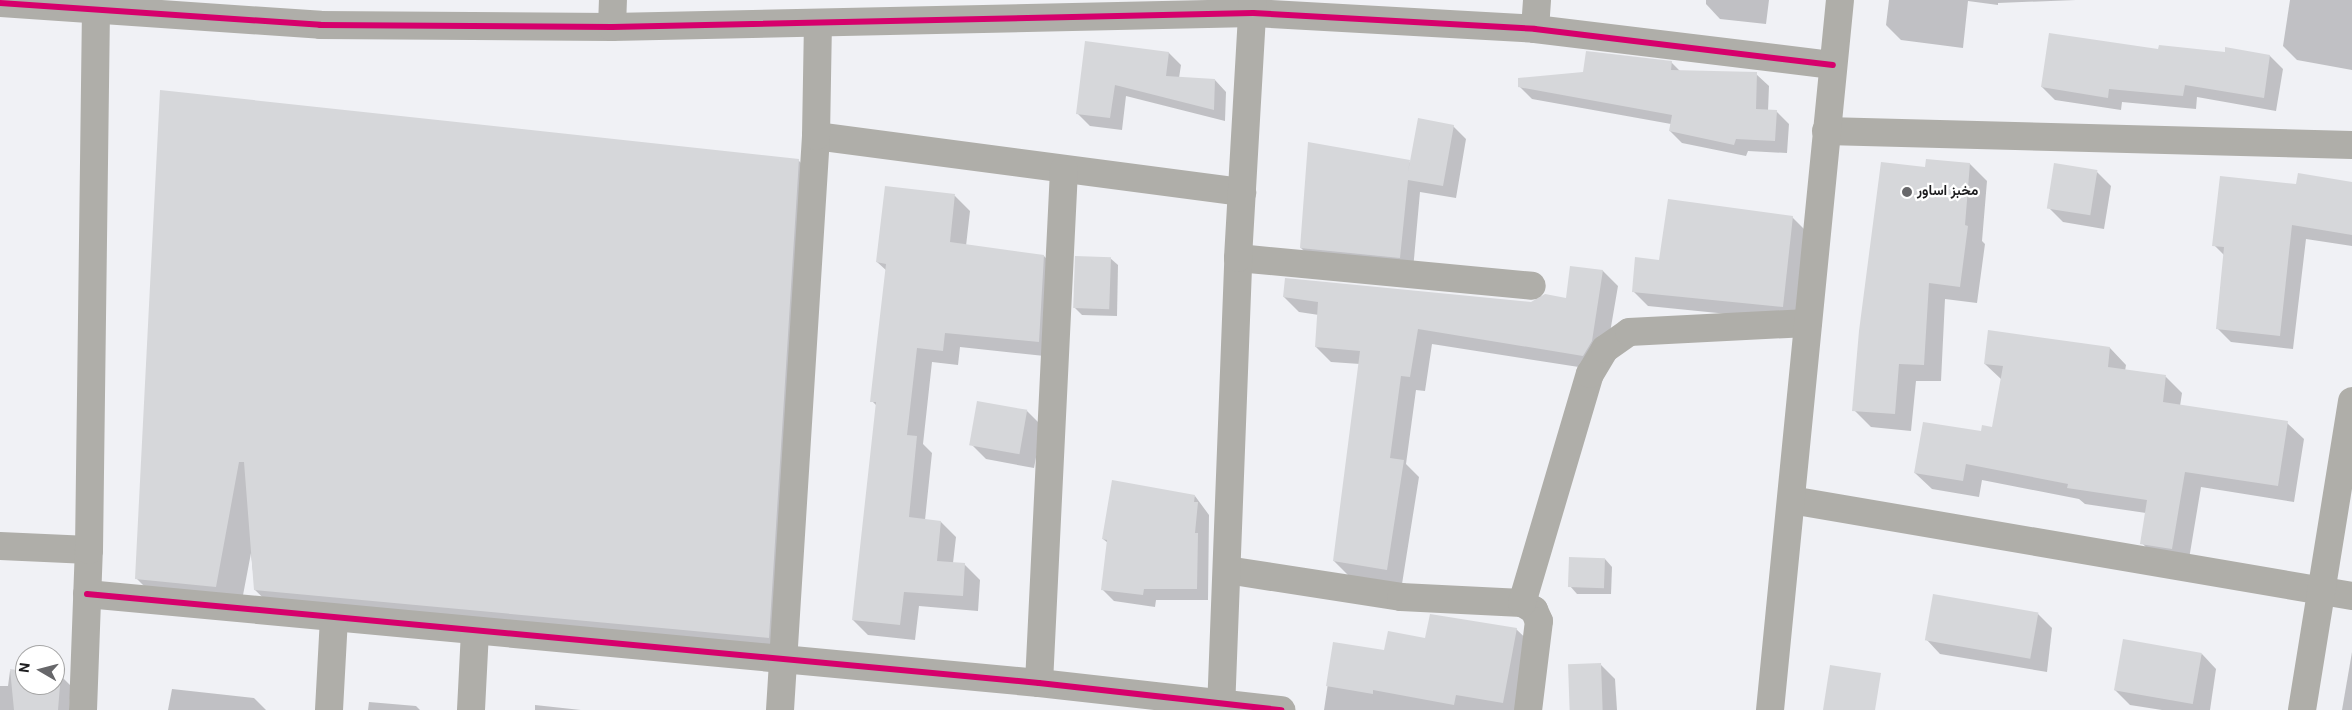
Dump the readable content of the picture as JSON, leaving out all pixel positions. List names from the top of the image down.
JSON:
{
  "places": ["مخبز اساور"],
  "north": "left"
}
